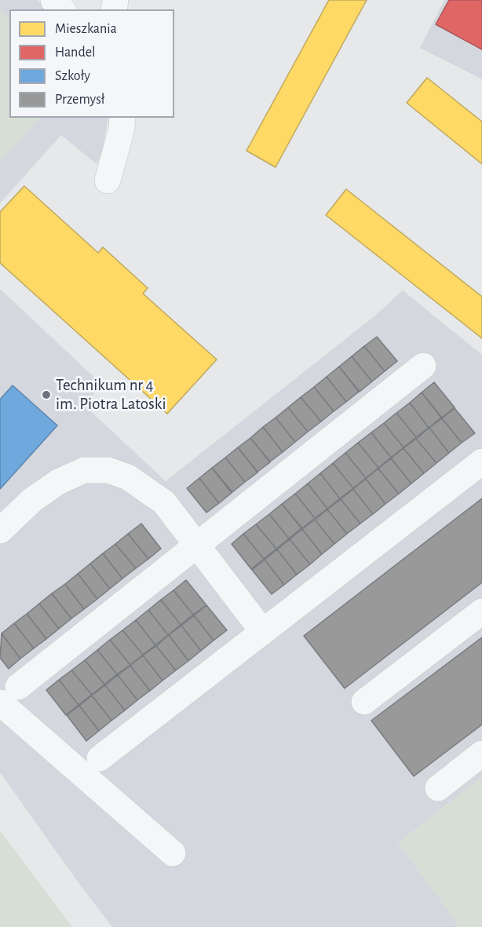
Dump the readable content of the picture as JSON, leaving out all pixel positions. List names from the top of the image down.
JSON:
{
  "places": ["Technikum nr 4 im. Piotra Latoski"],
  "legend": [
    "Mieszkania",
    "Handel",
    "Szkoły",
    "Przemysł"
  ]
}
